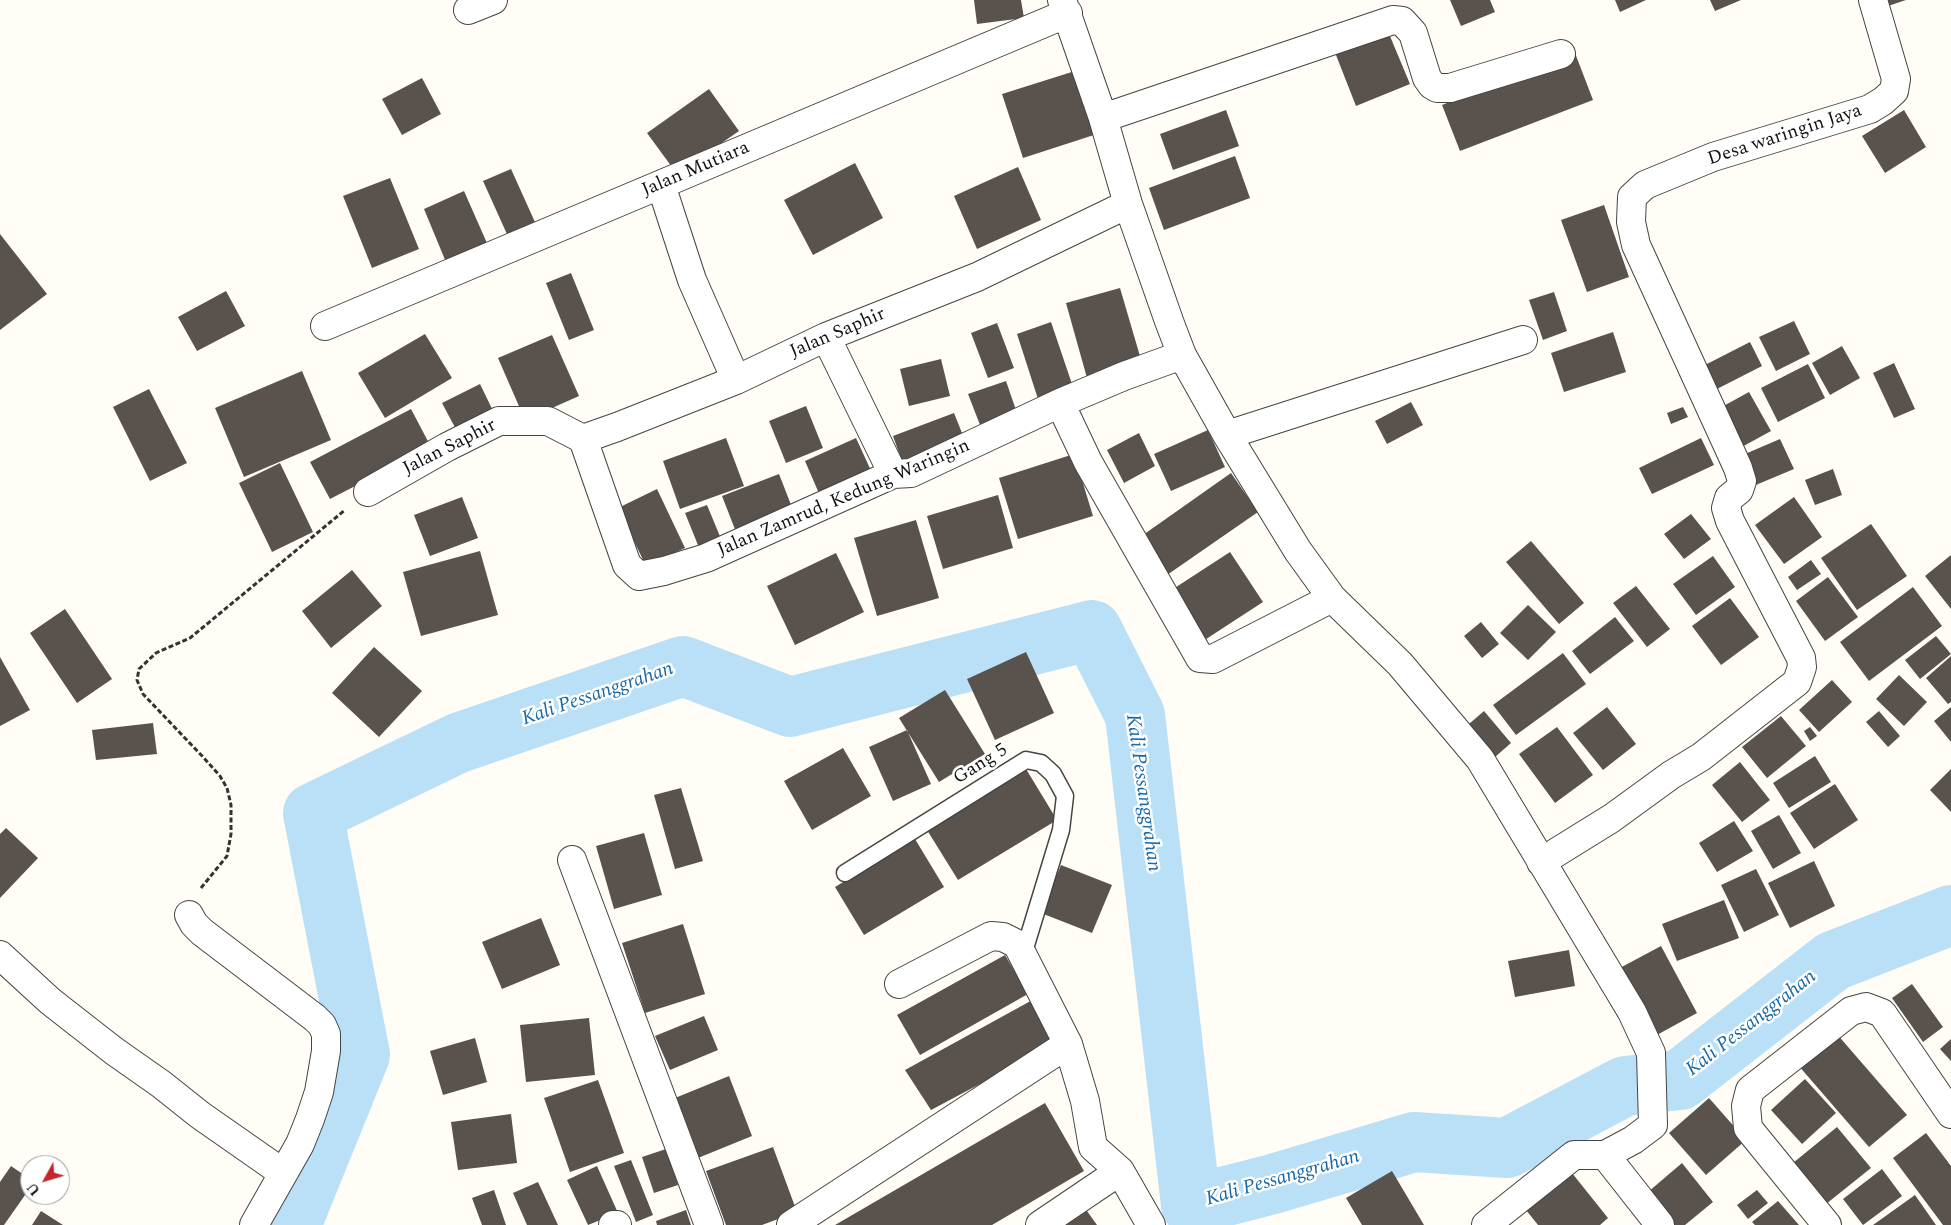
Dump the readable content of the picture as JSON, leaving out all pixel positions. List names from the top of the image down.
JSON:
{
  "streets": {
    "street": [
      "Desa waringin Jaya",
      "Jalan Mutiara",
      "Jalan Saphir",
      "Jalan Zamrud, Kedung Waringin"
    ],
    "lane": ["Gang 5"]
  },
  "crossings": [
    ["Jalan Saphir", "Jalan Zamrud, Kedung Waringin"]
  ],
  "water": ["Kali Pessanggrahan"],
  "north": "bottom left"
}
